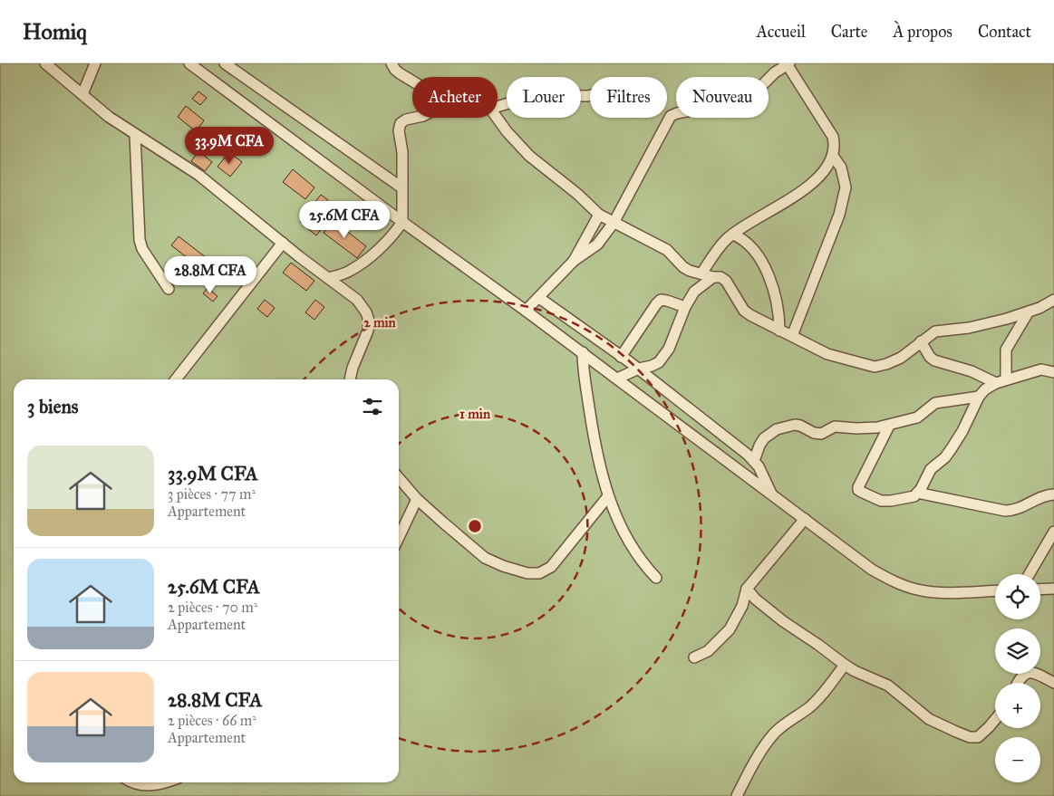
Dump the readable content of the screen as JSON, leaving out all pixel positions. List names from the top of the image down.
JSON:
{
  "page": {
    "header": "Homiq",
    "nav": [
      "Accueil",
      "Carte",
      "À propos",
      "Contact"
    ],
    "chip": [
      "Acheter",
      "Louer",
      "Filtres",
      "Nouveau"
    ],
    "price": ["33.9M CFA", "25.6M CFA", "28.8M CFA"],
    "heading": "3 biens",
    "list": [
      {
        "name": "33.9M CFA",
        "note": "3 pièces · 77 m² · Appartement"
      },
      {
        "name": "25.6M CFA",
        "note": "2 pièces · 70 m² · Appartement"
      },
      {
        "name": "28.8M CFA",
        "note": "2 pièces · 66 m² · Appartement"
      }
    ],
    "map_buttons": ["+", "−"]
  },
  "rings": ["2 min", "1 min"]
}
